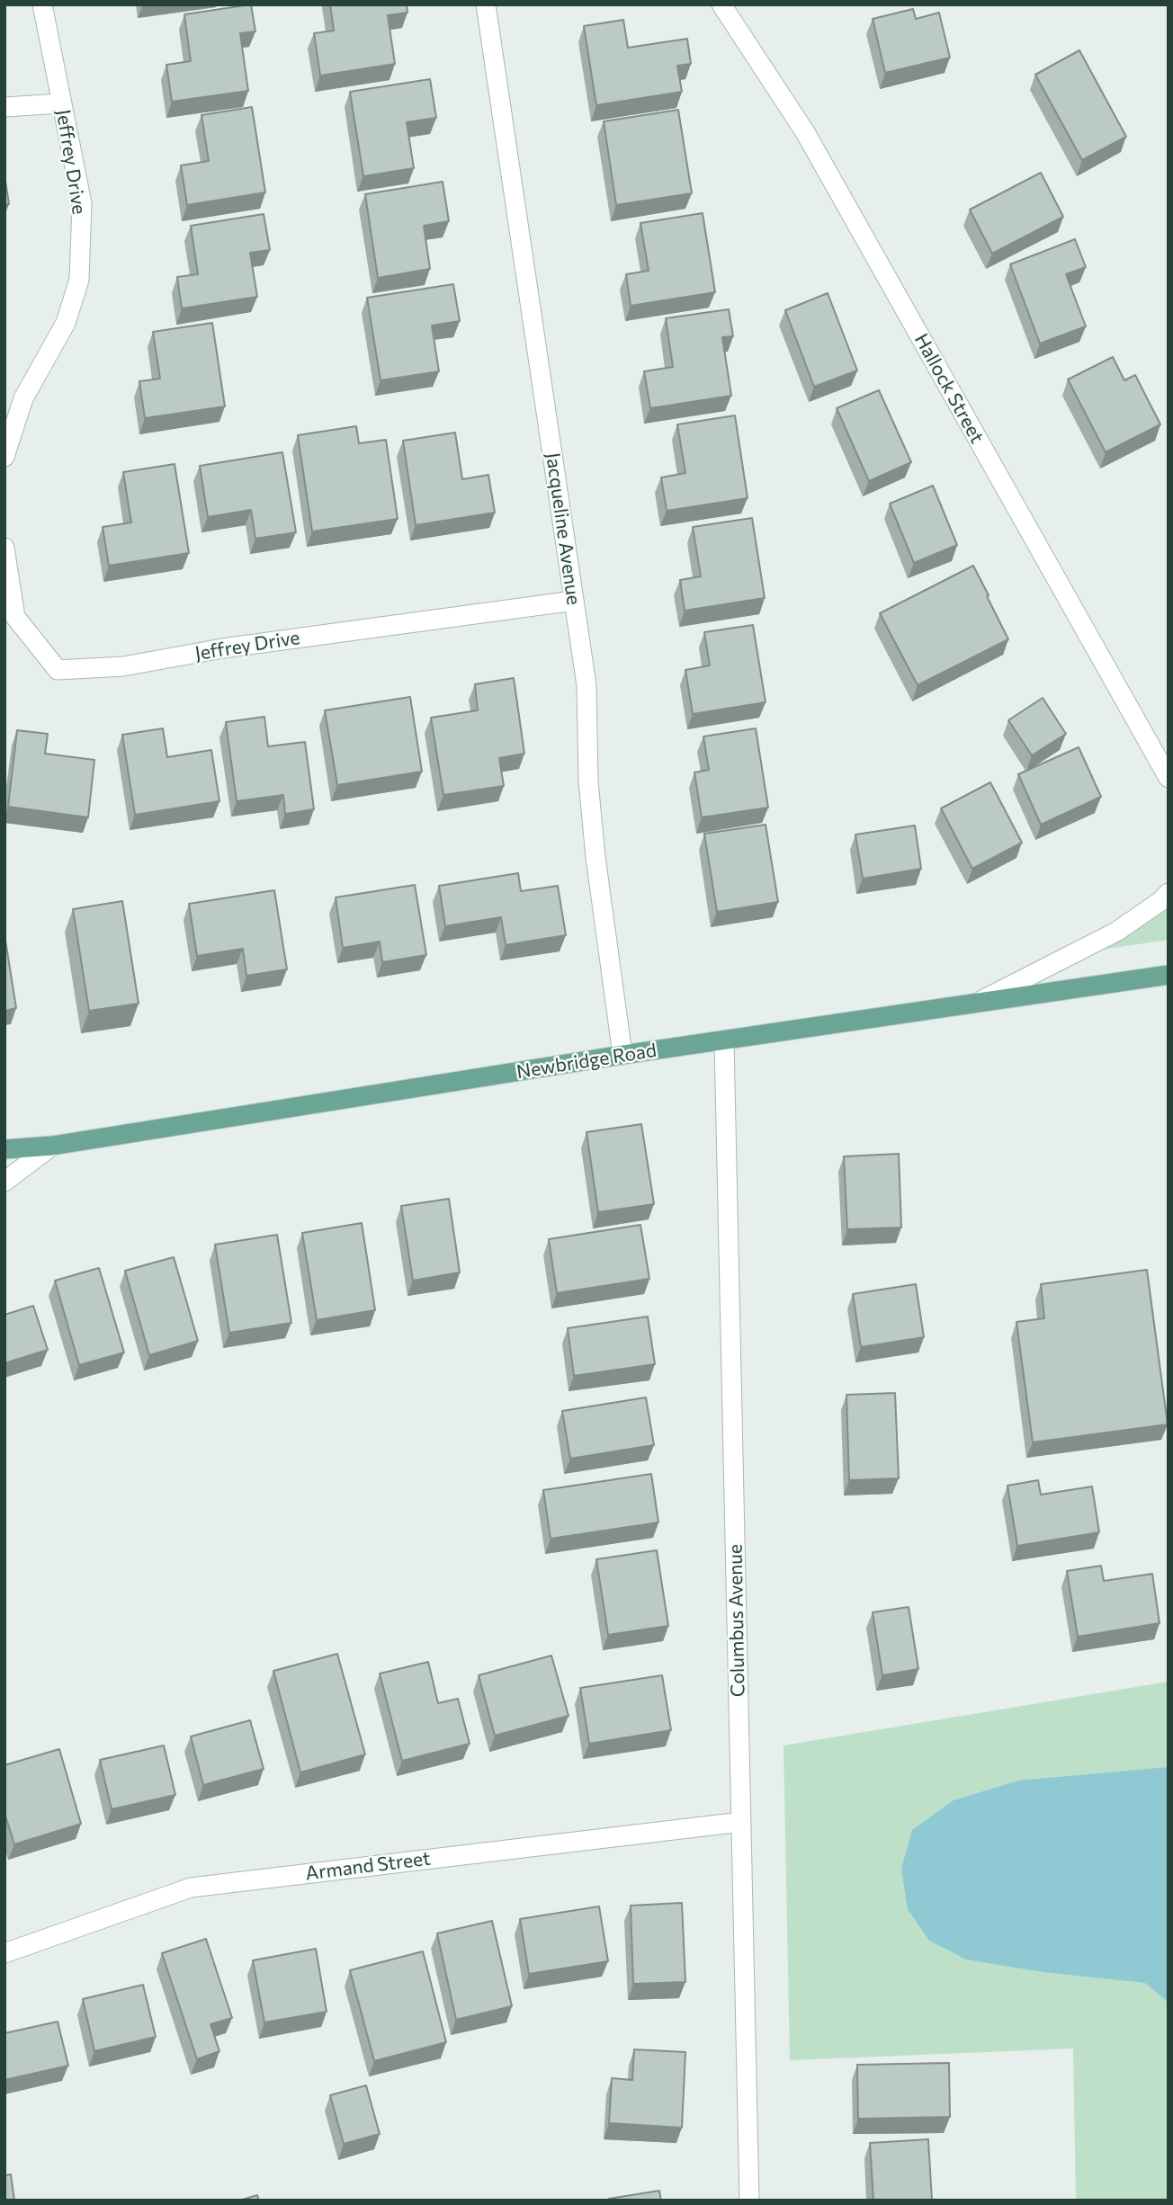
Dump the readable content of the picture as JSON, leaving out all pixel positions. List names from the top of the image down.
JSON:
{
  "streets": {
    "main road": ["Newbridge Road"],
    "street": [
      "Jeffrey Drive",
      "Hallock Street",
      "Jacqueline Avenue",
      "Columbus Avenue",
      "Armand Street"
    ]
  },
  "crossings": [
    ["Jeffrey Drive", "Jacqueline Avenue"],
    ["Jacqueline Avenue", "Newbridge Road"],
    ["Newbridge Road", "Columbus Avenue"],
    ["Columbus Avenue", "Armand Street"]
  ]
}
